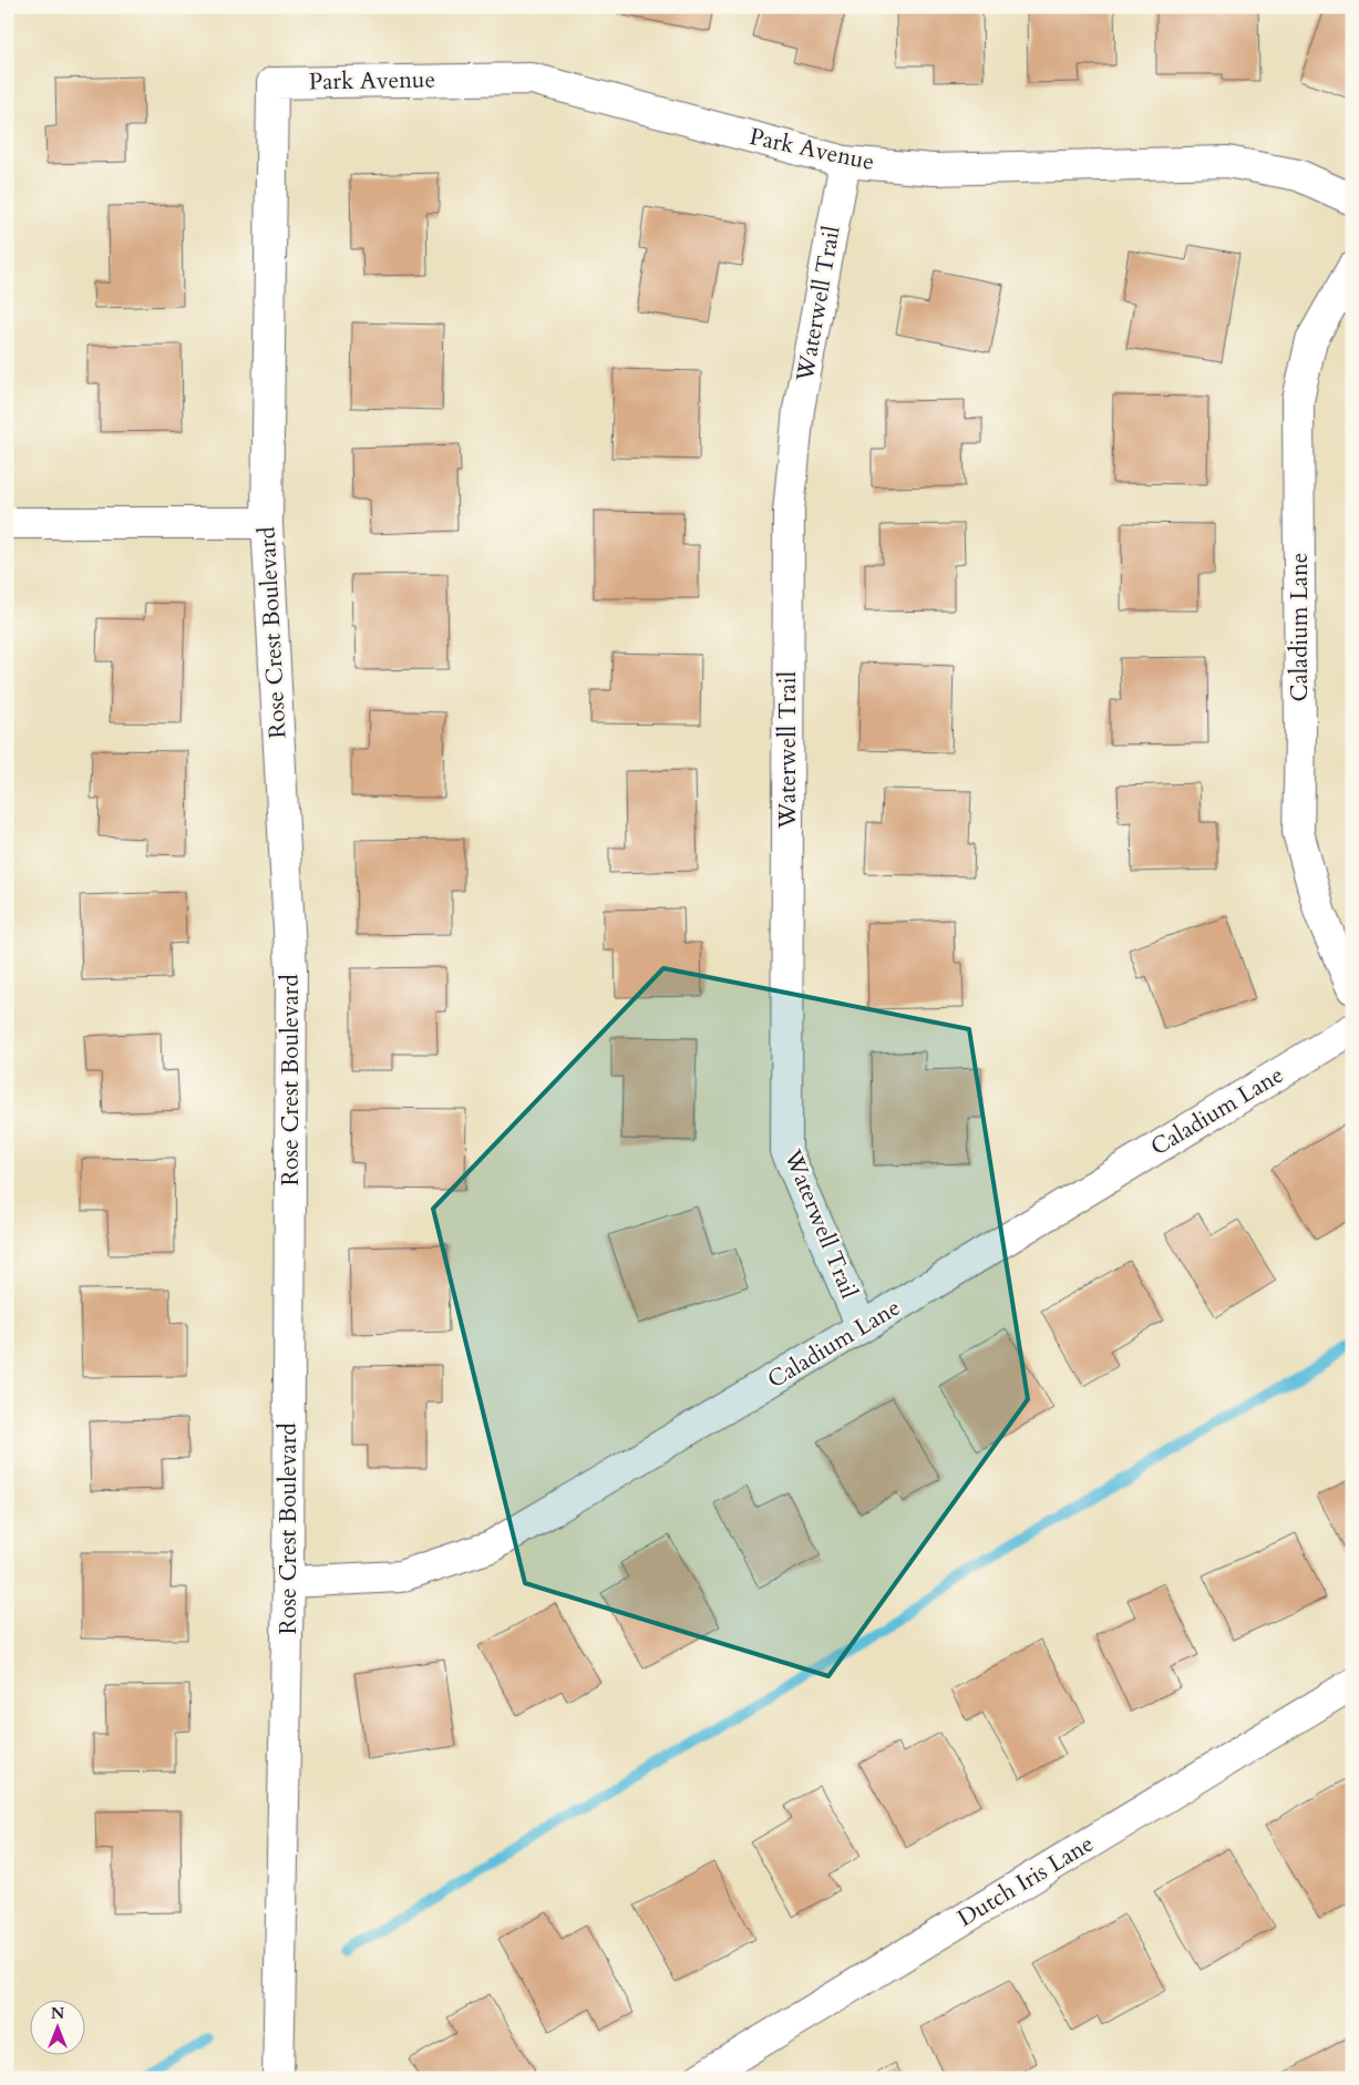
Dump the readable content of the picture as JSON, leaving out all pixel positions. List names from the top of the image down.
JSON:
{
  "streets": {
    "street": [
      "Park Avenue",
      "Waterwell Trail",
      "Caladium Lane",
      "Rose Crest Boulevard",
      "Dutch Iris Lane"
    ]
  },
  "crossings": [
    ["Park Avenue", "Waterwell Trail"],
    ["Park Avenue", "Rose Crest Boulevard"],
    ["Waterwell Trail", "Caladium Lane"],
    ["Caladium Lane", "Rose Crest Boulevard"]
  ],
  "north": "top"
}
